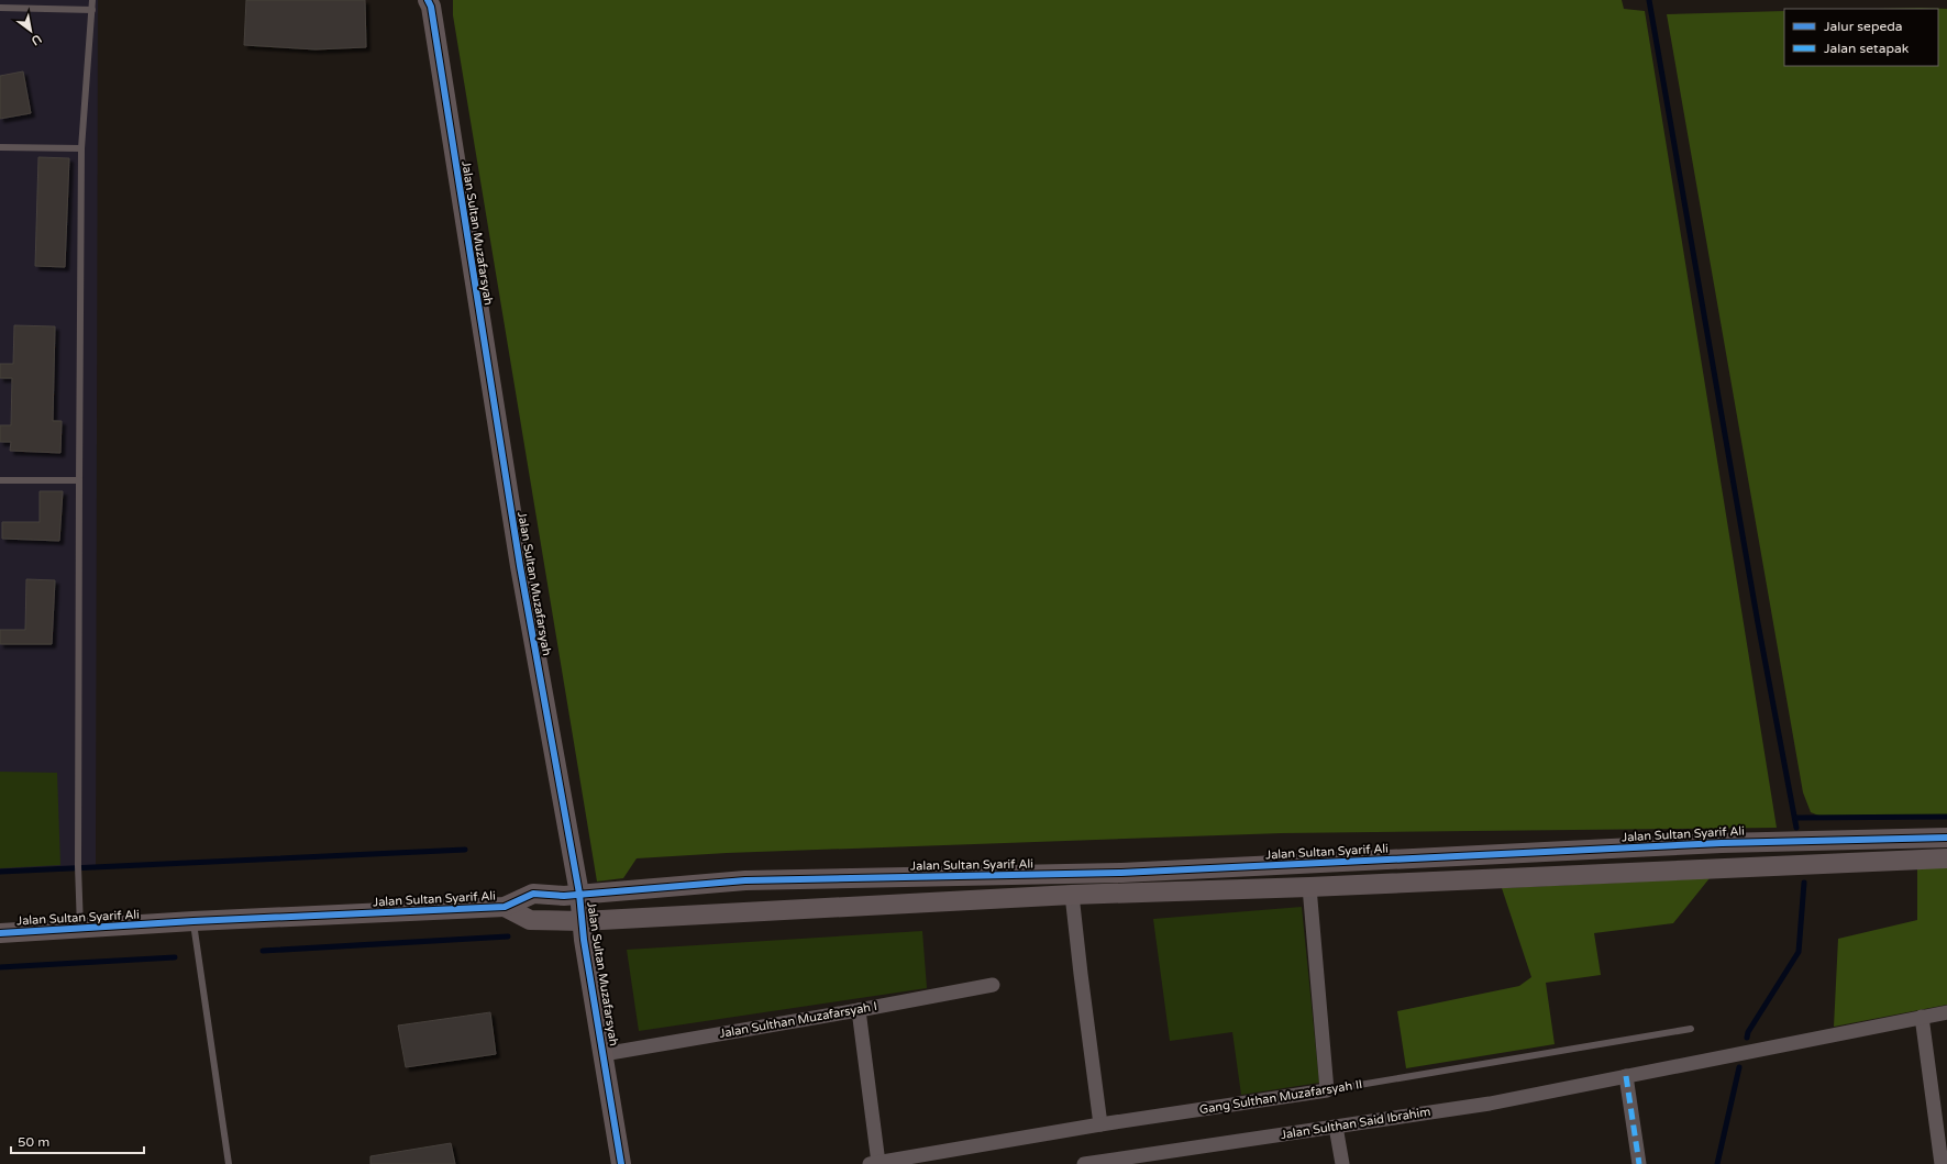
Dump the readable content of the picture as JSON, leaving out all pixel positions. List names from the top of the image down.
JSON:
{
  "streets": {
    "street": [
      "Jalan Sultan Muzafarsyah",
      "Jalan Sultan Syarif Ali",
      "Jalan Sulthan Muzafarsyah I",
      "Gang Sulthan Muzafarsyah II",
      "Jalan Sulthan Said Ibrahim"
    ]
  },
  "crossings": [
    ["Jalan Sultan Muzafarsyah", "Jalan Sultan Syarif Ali"],
    ["Jalan Sultan Muzafarsyah", "Jalan Sulthan Muzafarsyah I"]
  ],
  "legend": ["Jalur sepeda", "Jalan setapak"],
  "scale_bar": "50 m",
  "north": "bottom right"
}
